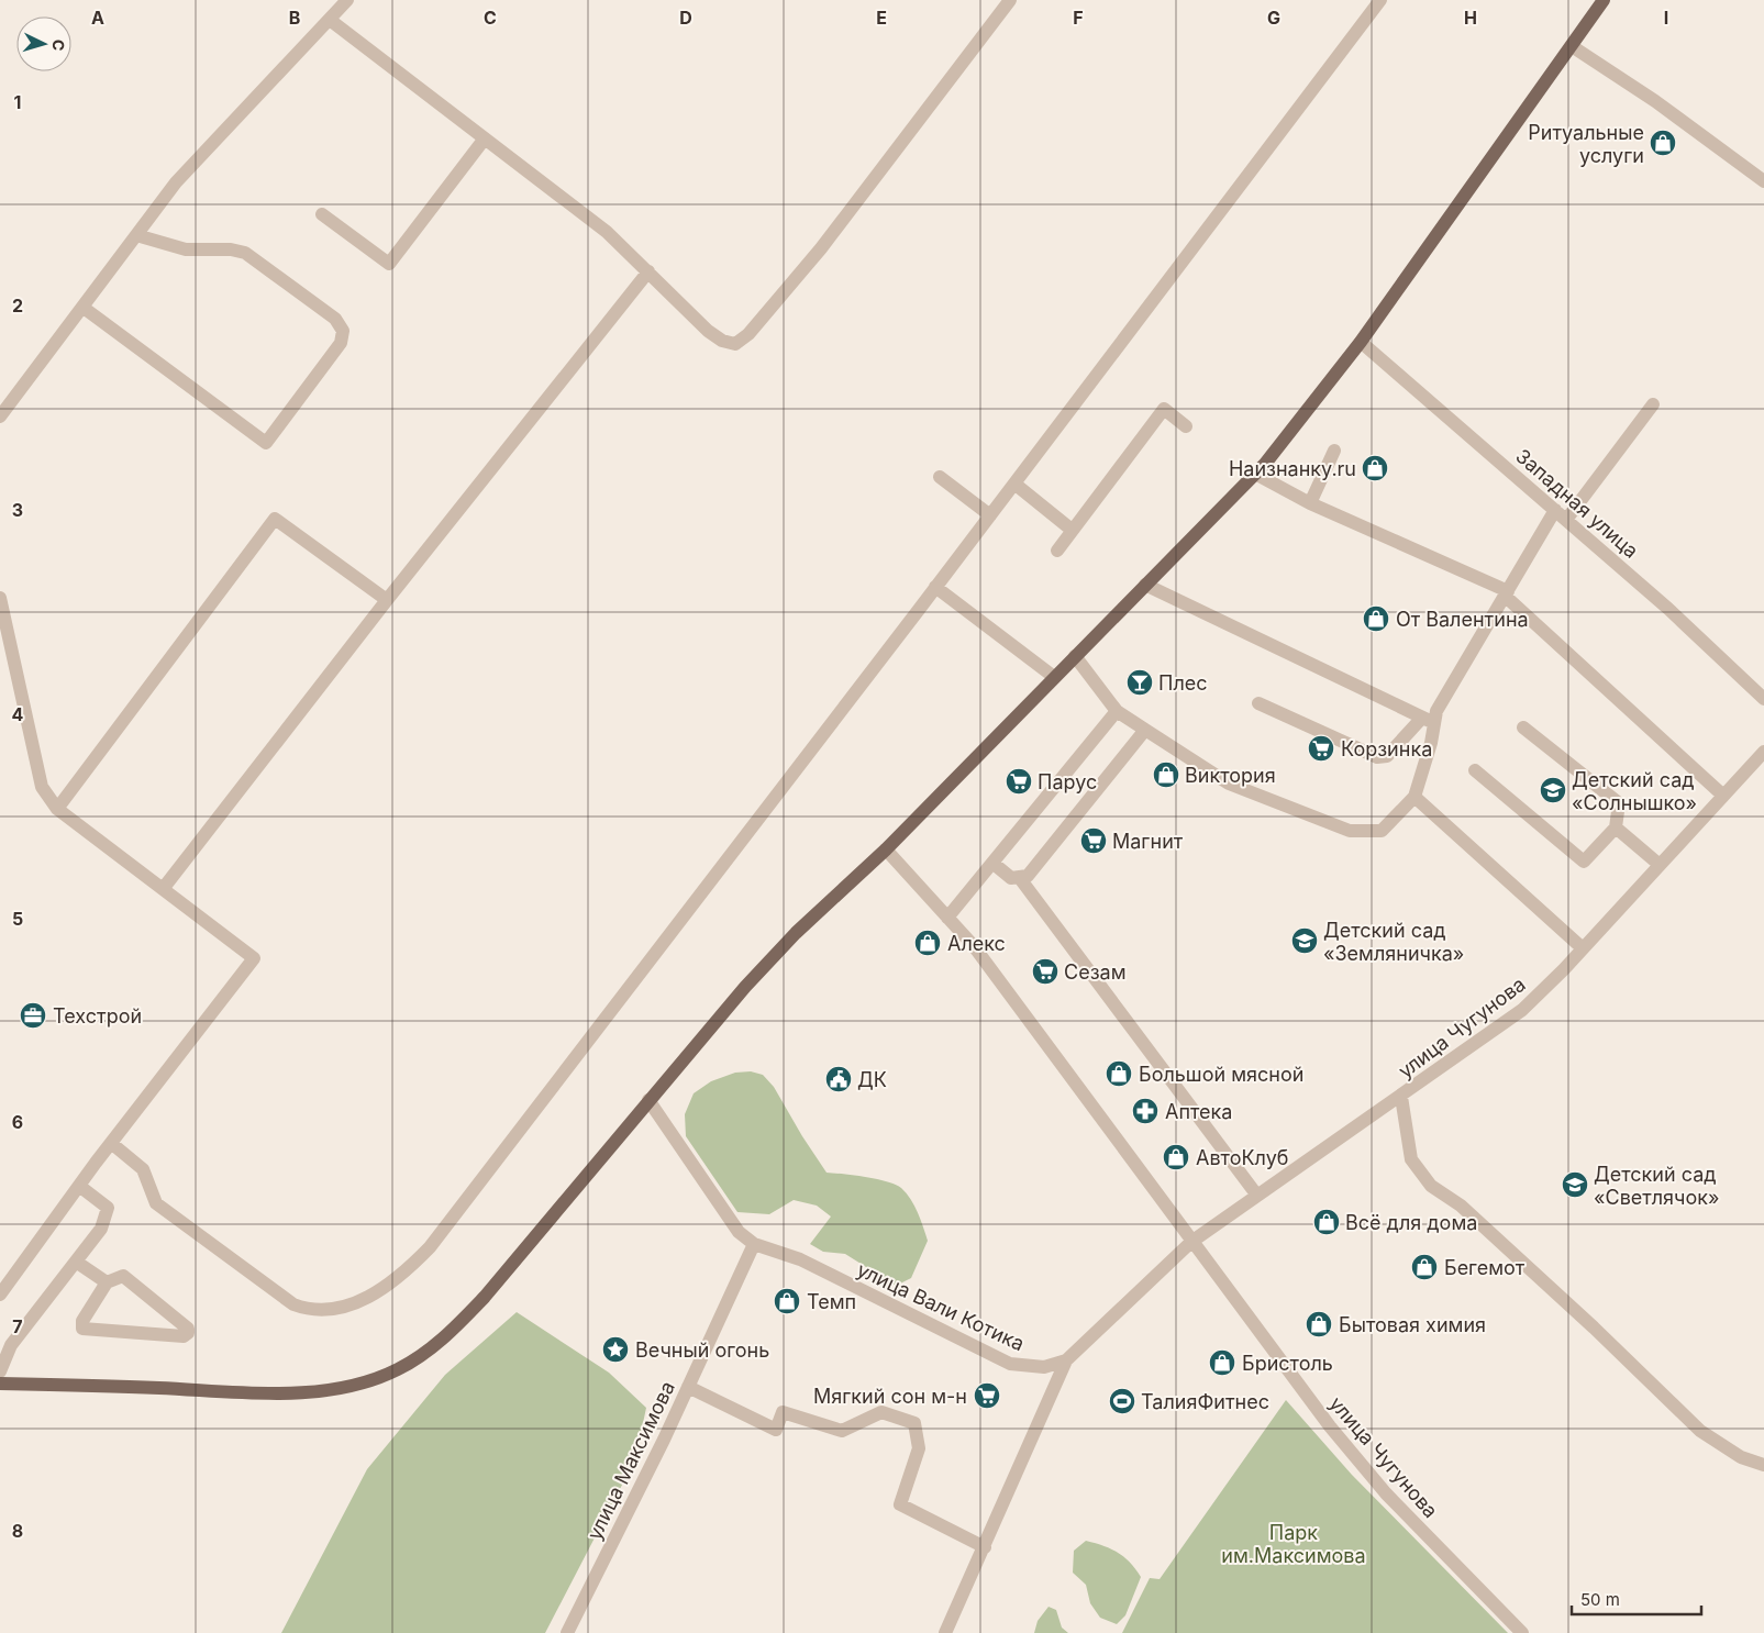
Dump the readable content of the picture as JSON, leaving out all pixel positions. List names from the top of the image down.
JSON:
{
  "streets": {
    "street": [
      "Западная улица",
      "улица Чугунова",
      "улица Вали Котика",
      "улица Максимова"
    ]
  },
  "crossings": [
    ["улица Чугунова", "улица Вали Котика"],
    ["улица Вали Котика", "улица Максимова"]
  ],
  "parks": ["Парк им.Максимова"],
  "places": {
    "shop": [
      "Ритуальные услуги",
      "Наизнанку.ru",
      "От Валентина",
      "Виктория",
      "Алекс",
      "Большой мясной",
      "АвтоКлуб",
      "Всё для дома",
      "Бегемот",
      "Темп",
      "Бытовая химия",
      "Бристоль"
    ],
    "bar": ["Плес"],
    "supermarket": [
      "Корзинка",
      "Парус",
      "Магнит",
      "Сезам",
      "Мягкий сон м-н"
    ],
    "school or university": ["Детский сад «Солнышко»", "Детский сад «Земляничка»", "Детский сад «Светлячок»"],
    "office": ["Техстрой"],
    "public building": ["ДК"],
    "pharmacy": ["Аптека"],
    "place": ["Вечный огонь"],
    "sports": ["ТалияФитнес"]
  },
  "scale_bar": "50 m",
  "north": "right",
  "grid": {
    "columns": [
      "A",
      "B",
      "C",
      "D",
      "E",
      "F",
      "G",
      "H",
      "I"
    ],
    "rows": [
      "1",
      "2",
      "3",
      "4",
      "5",
      "6",
      "7",
      "8"
    ]
  }
}
